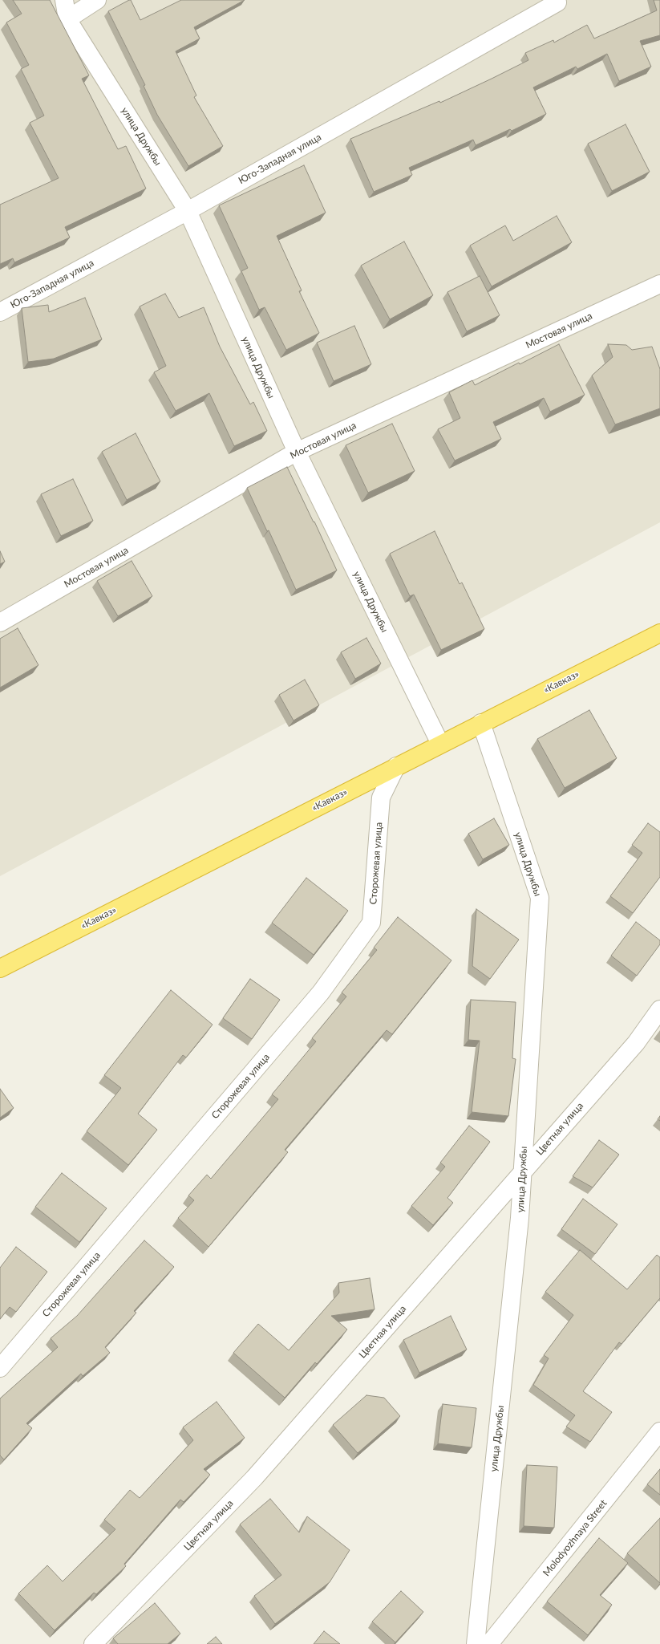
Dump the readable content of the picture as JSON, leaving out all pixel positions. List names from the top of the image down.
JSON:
{
  "streets": {
    "highway": ["«Кавказ»"],
    "street": [
      "улица Дружбы",
      "Юго-Западная улица",
      "Мостовая улица",
      "Сторожевая улица",
      "Цветная улица",
      "Molodyozhnaya Street"
    ]
  },
  "crossings": [
    ["улица Дружбы", "Юго-Западная улица"],
    ["улица Дружбы", "Мостовая улица"],
    ["улица Дружбы", "«Кавказ»"],
    ["улица Дружбы", "Цветная улица"],
    ["«Кавказ»", "Сторожевая улица"]
  ]
}
